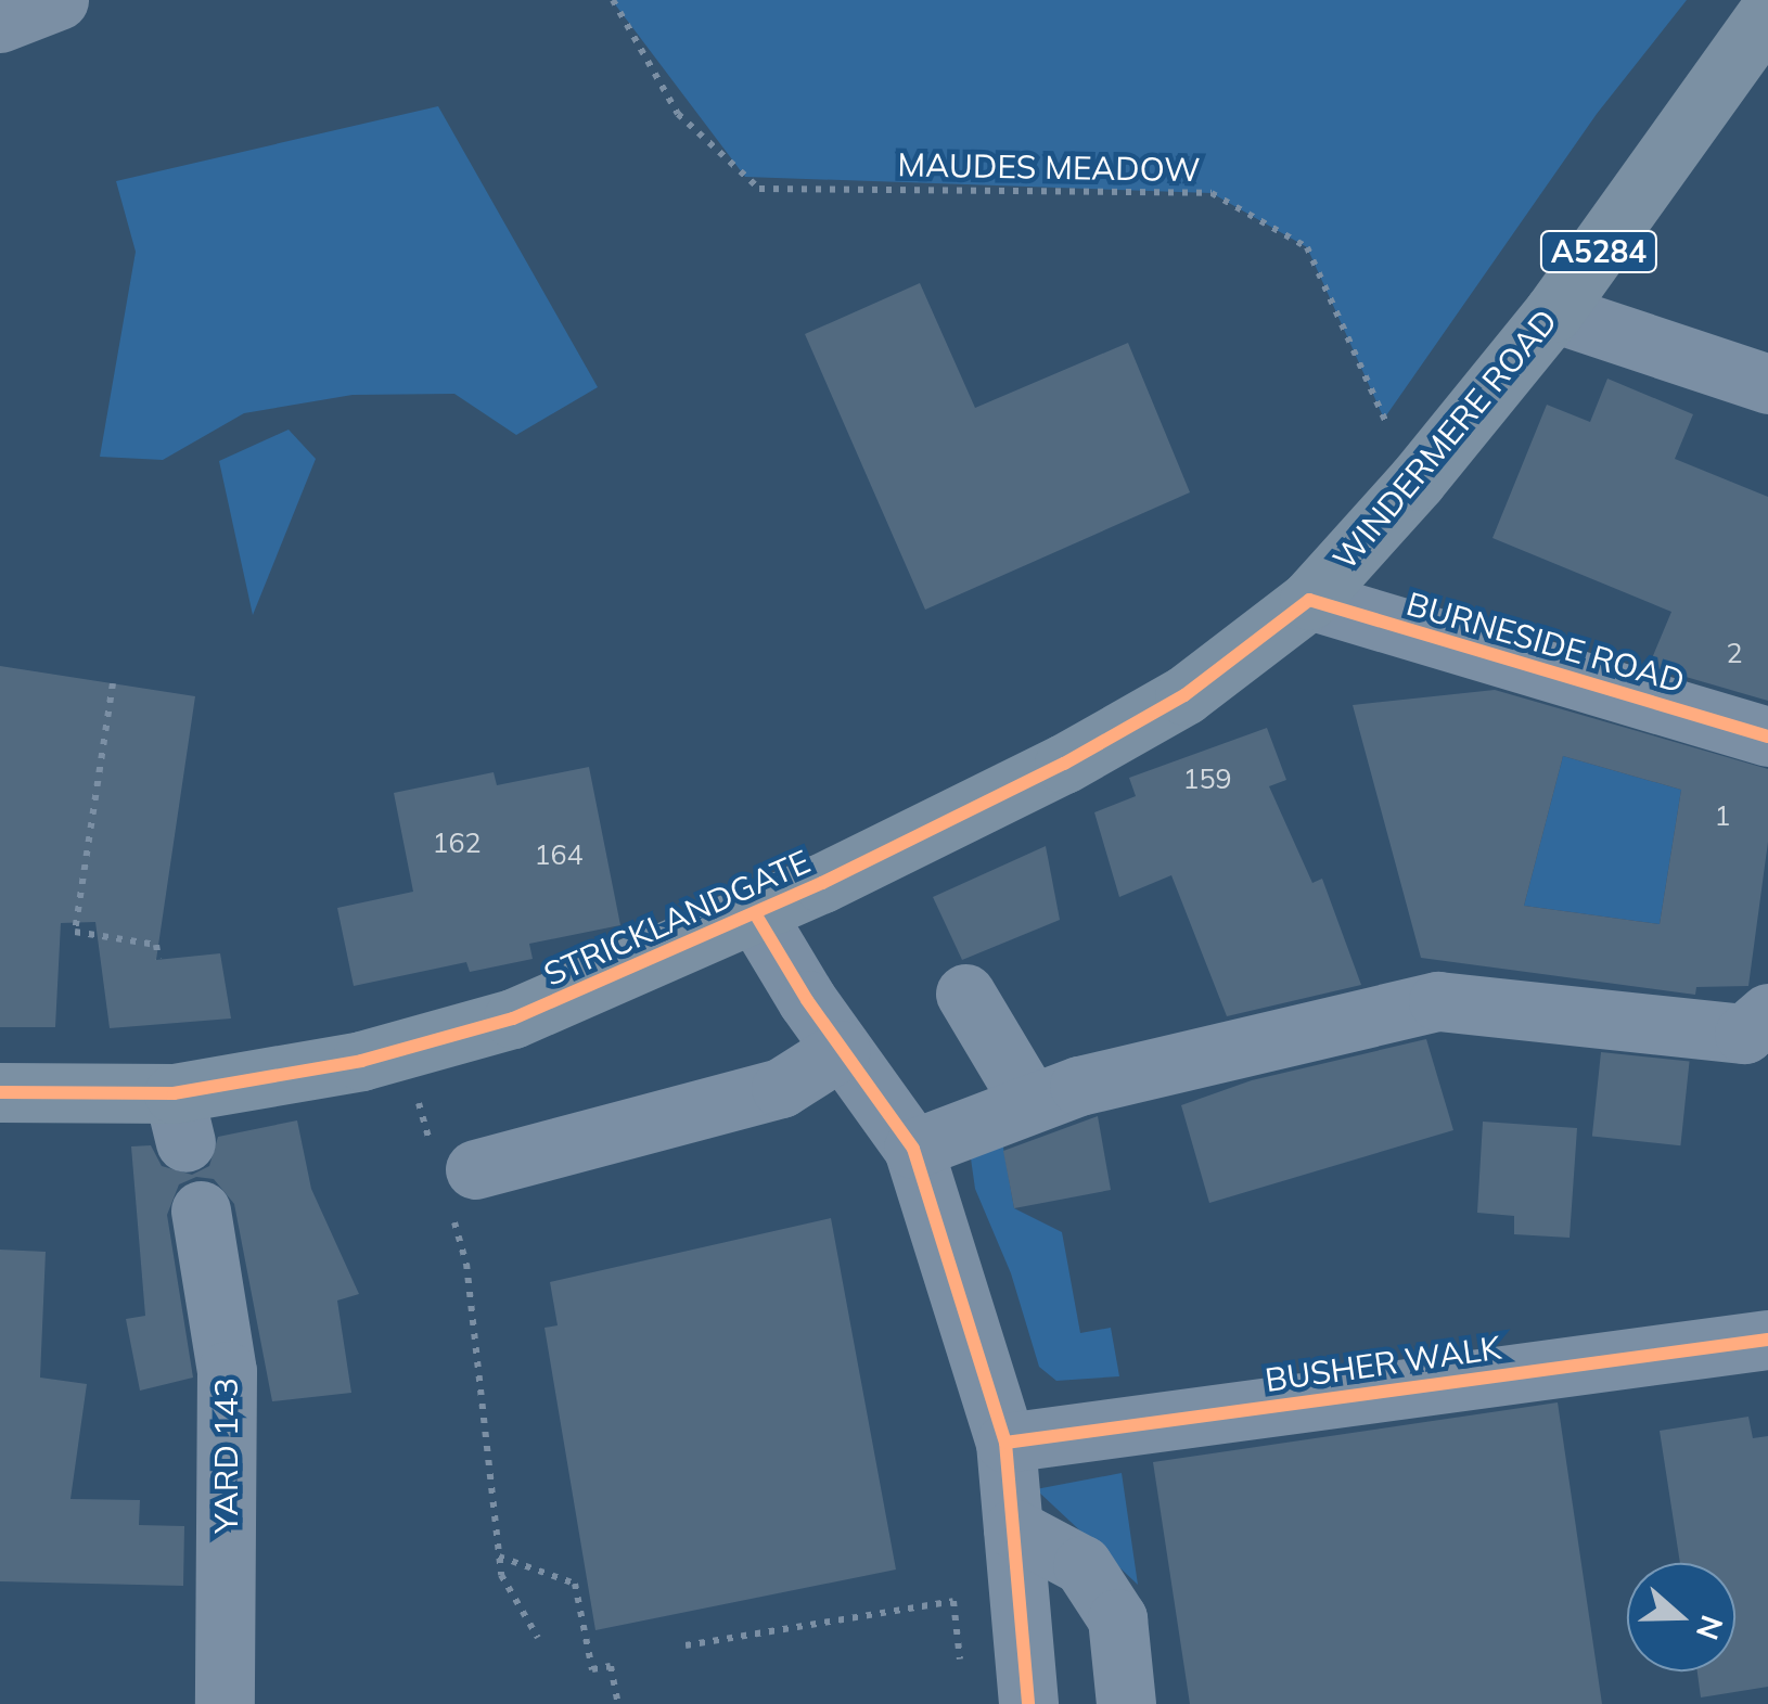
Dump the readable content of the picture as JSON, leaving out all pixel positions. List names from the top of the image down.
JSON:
{
  "streets": {
    "highway": ["A5284", "WINDERMERE ROAD", "STRICKLANDGATE"],
    "street": ["BURNESIDE ROAD", "BUSHER WALK", "YARD 143"],
    "path": ["MAUDES MEADOW"]
  },
  "crossings": [
    ["MAUDES MEADOW", "WINDERMERE ROAD"],
    ["WINDERMERE ROAD", "BURNESIDE ROAD"],
    ["WINDERMERE ROAD", "STRICKLANDGATE"],
    ["BURNESIDE ROAD", "STRICKLANDGATE"]
  ],
  "house_numbers": [
    "2",
    "159",
    "1",
    "162",
    "164"
  ],
  "north": "right"
}
